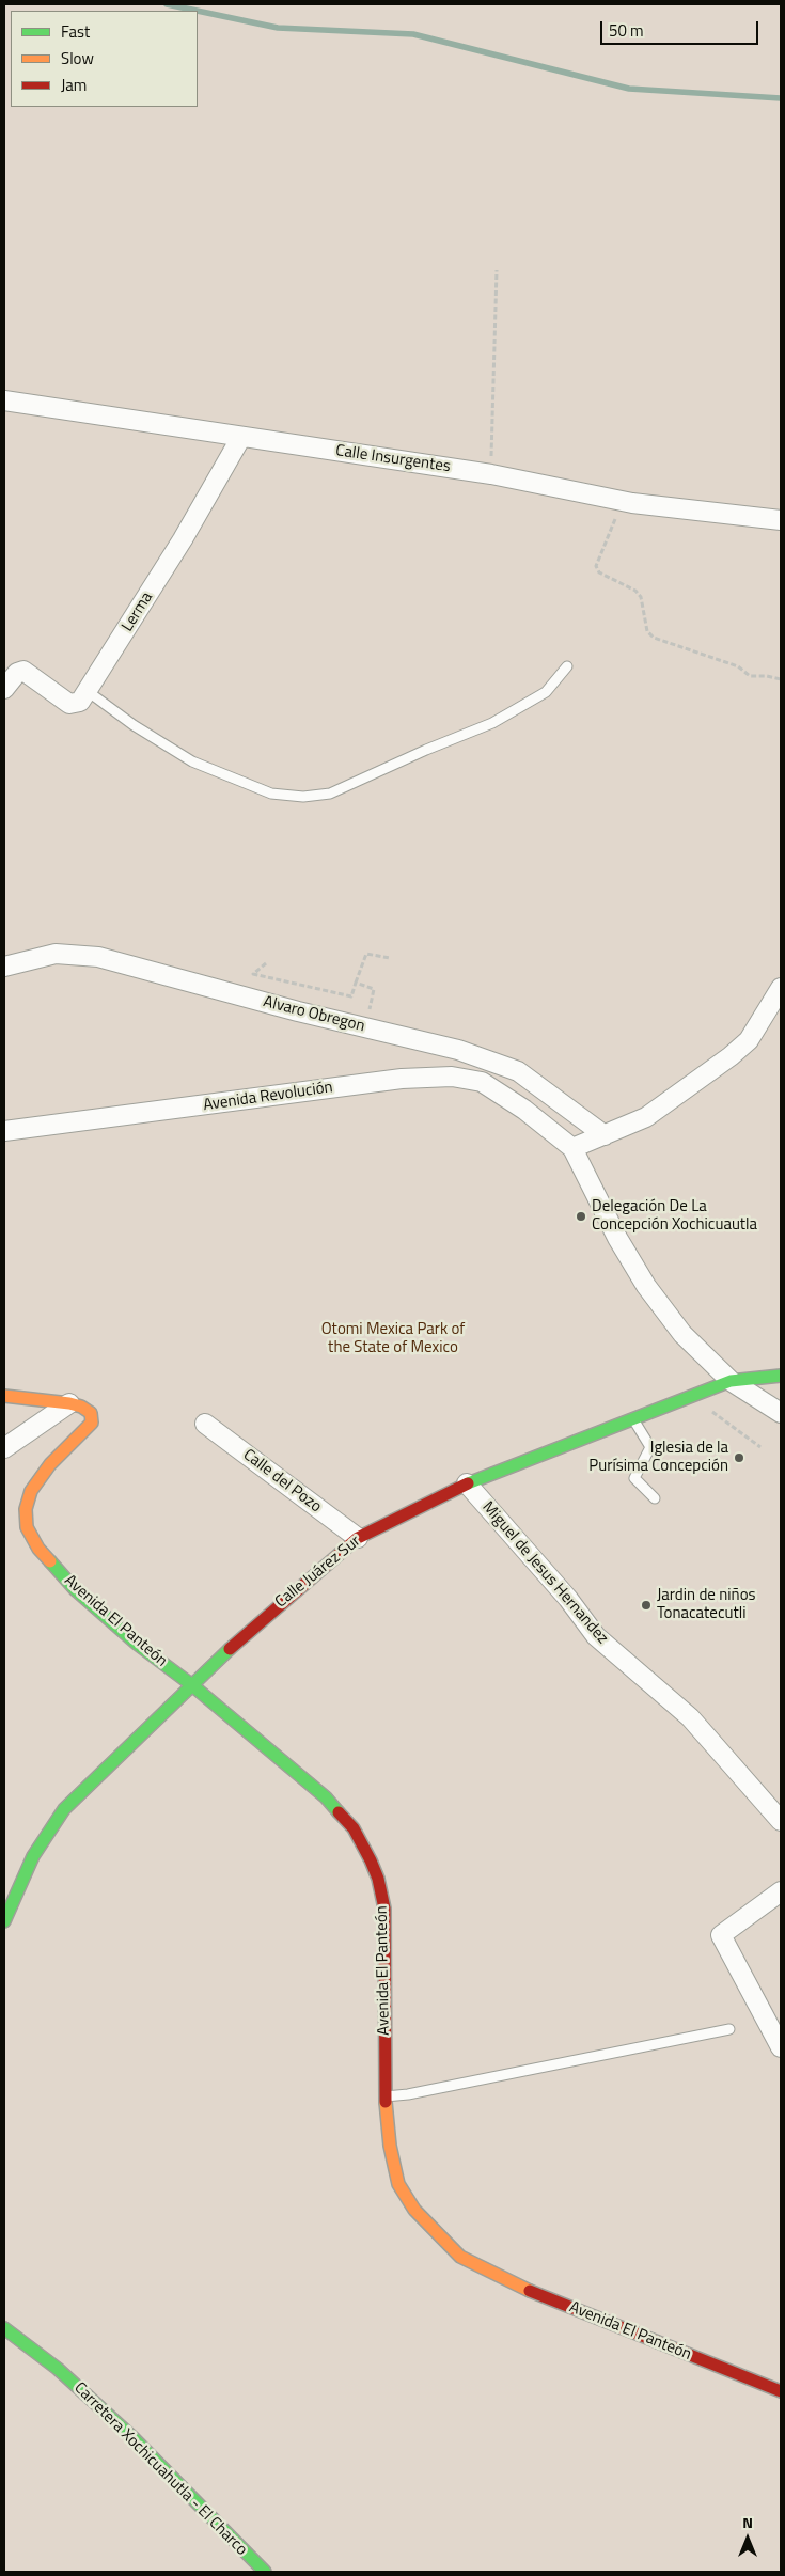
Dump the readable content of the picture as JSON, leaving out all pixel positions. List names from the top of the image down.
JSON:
{
  "streets": {
    "street": [
      "Calle Insurgentes",
      "Lerma",
      "Alvaro Obregon",
      "Avenida Revolución",
      "Calle del Pozo",
      "Calle Juárez Sur",
      "Miguel de Jesus Hernandez",
      "Avenida El Panteón",
      "Carretera Xochicuahutla - El Charco"
    ]
  },
  "crossings": [
    ["Calle Insurgentes", "Lerma"],
    ["Calle del Pozo", "Calle Juárez Sur"],
    ["Calle Juárez Sur", "Miguel de Jesus Hernandez"],
    ["Calle Juárez Sur", "Avenida El Panteón"]
  ],
  "parks": ["Otomi Mexica Park of the State of Mexico"],
  "places": ["Delegación De La Concepción Xochicuautla", "Iglesia de la Purísima Concepción", "Jardin de niños Tonacatecutli"],
  "legend": ["Fast", "Slow", "Jam"],
  "scale_bar": "50 m",
  "north": "top"
}
